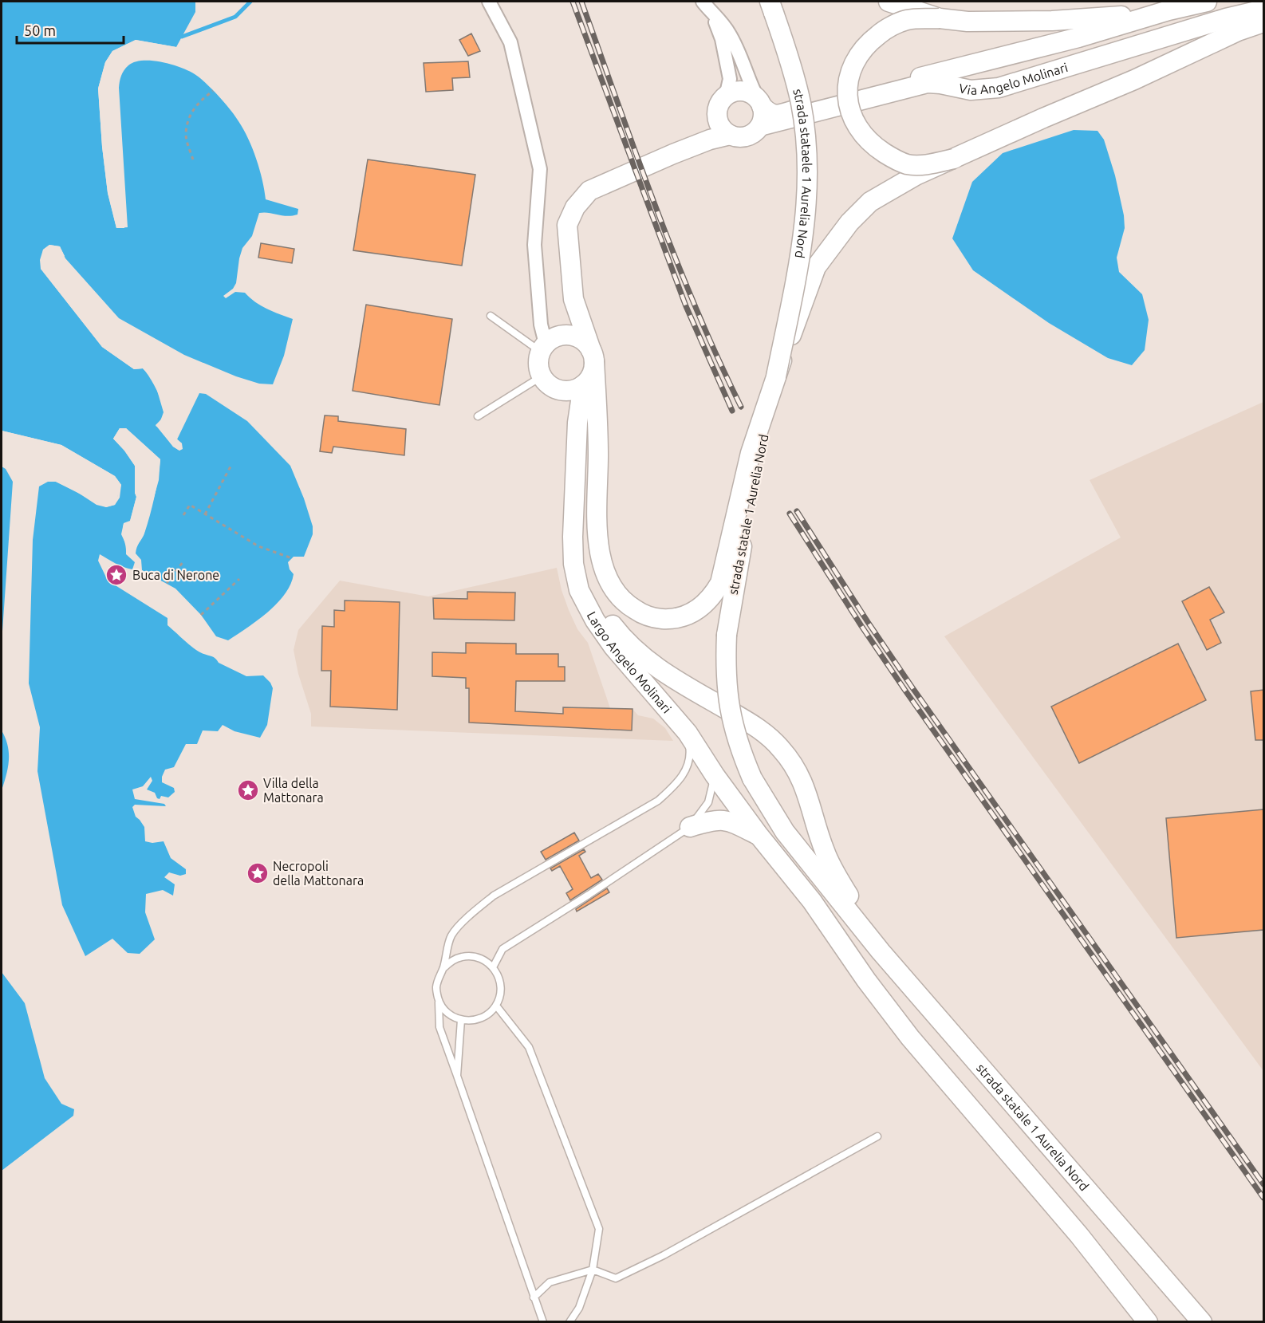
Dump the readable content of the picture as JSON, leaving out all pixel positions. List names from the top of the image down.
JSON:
{
  "streets": {
    "main road": [
      "Via Angelo Molinari",
      "strada stataele 1 Aurelia Nord",
      "strada statale 1 Aurelia Nord",
      "Largo Angelo Molinari"
    ]
  },
  "crossings": [
    ["strada stataele 1 Aurelia Nord", "strada statale 1 Aurelia Nord"]
  ],
  "places": {
    "place": ["Buca di Nerone", "Villa della Mattonara", "Necropoli della Mattonara"]
  },
  "scale_bar": "50 m"
}
